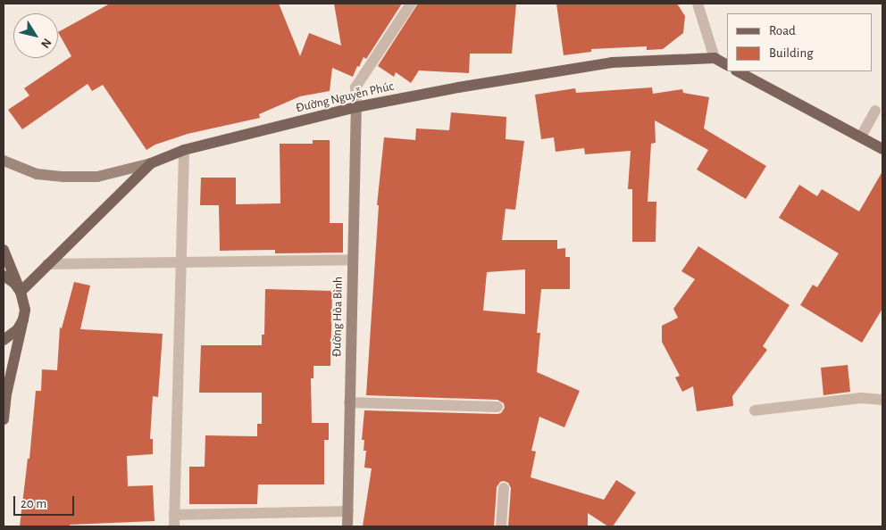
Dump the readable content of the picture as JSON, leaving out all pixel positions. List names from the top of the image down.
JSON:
{
  "streets": {
    "main road": ["Đường Nguyễn Phúc"],
    "street": ["Đường Hòa Bình"]
  },
  "crossings": [
    ["Đường Nguyễn Phúc", "Đường Hòa Bình"]
  ],
  "legend": ["Road", "Building"],
  "scale_bar": "20 m",
  "north": "bottom right"
}
